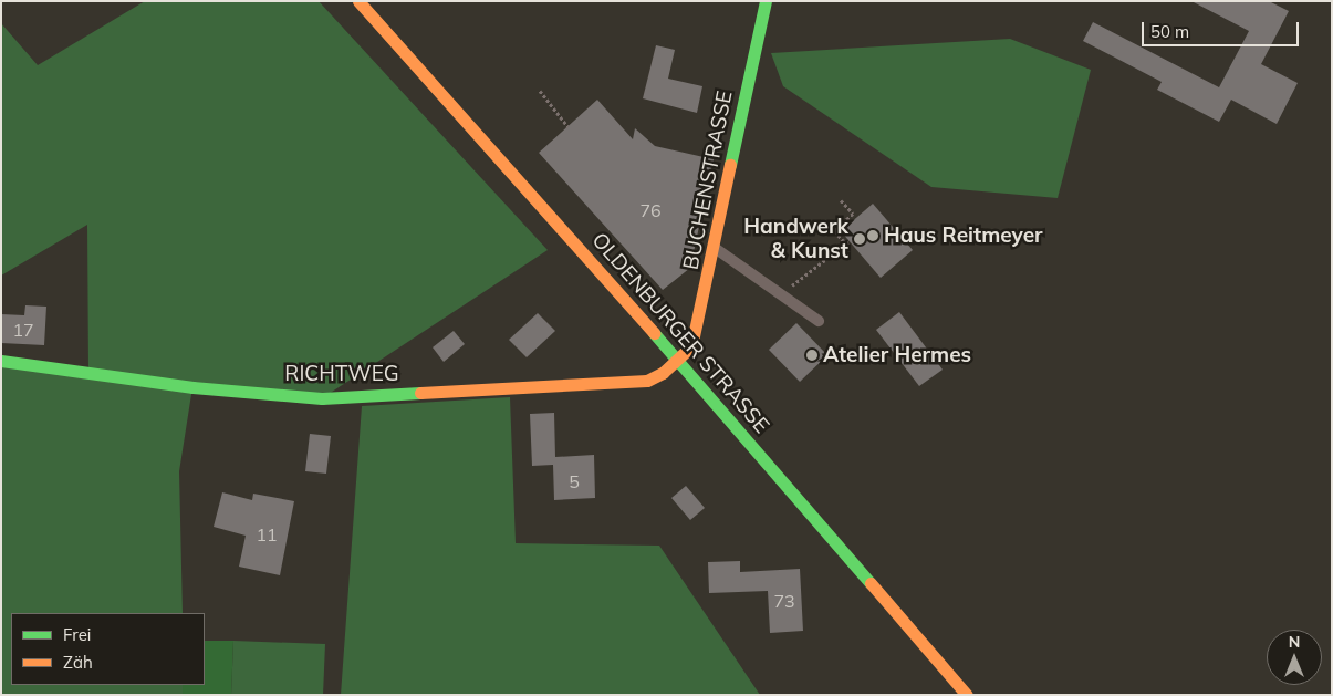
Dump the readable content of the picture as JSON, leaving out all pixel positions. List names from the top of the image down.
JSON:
{
  "streets": {
    "street": ["BUCHENSTRASSE", "OLDENBURGER STRASSE", "RICHTWEG"]
  },
  "crossings": [
    ["BUCHENSTRASSE", "OLDENBURGER STRASSE"],
    ["BUCHENSTRASSE", "RICHTWEG"],
    ["OLDENBURGER STRASSE", "RICHTWEG"]
  ],
  "places": ["Haus Reitmeyer", "Handwerk & Kunst", "Atelier Hermes"],
  "house_numbers": [
    "76",
    "17",
    "5",
    "11",
    "73"
  ],
  "legend": ["Frei", "Zäh"],
  "scale_bar": "50 m",
  "north": "top"
}
